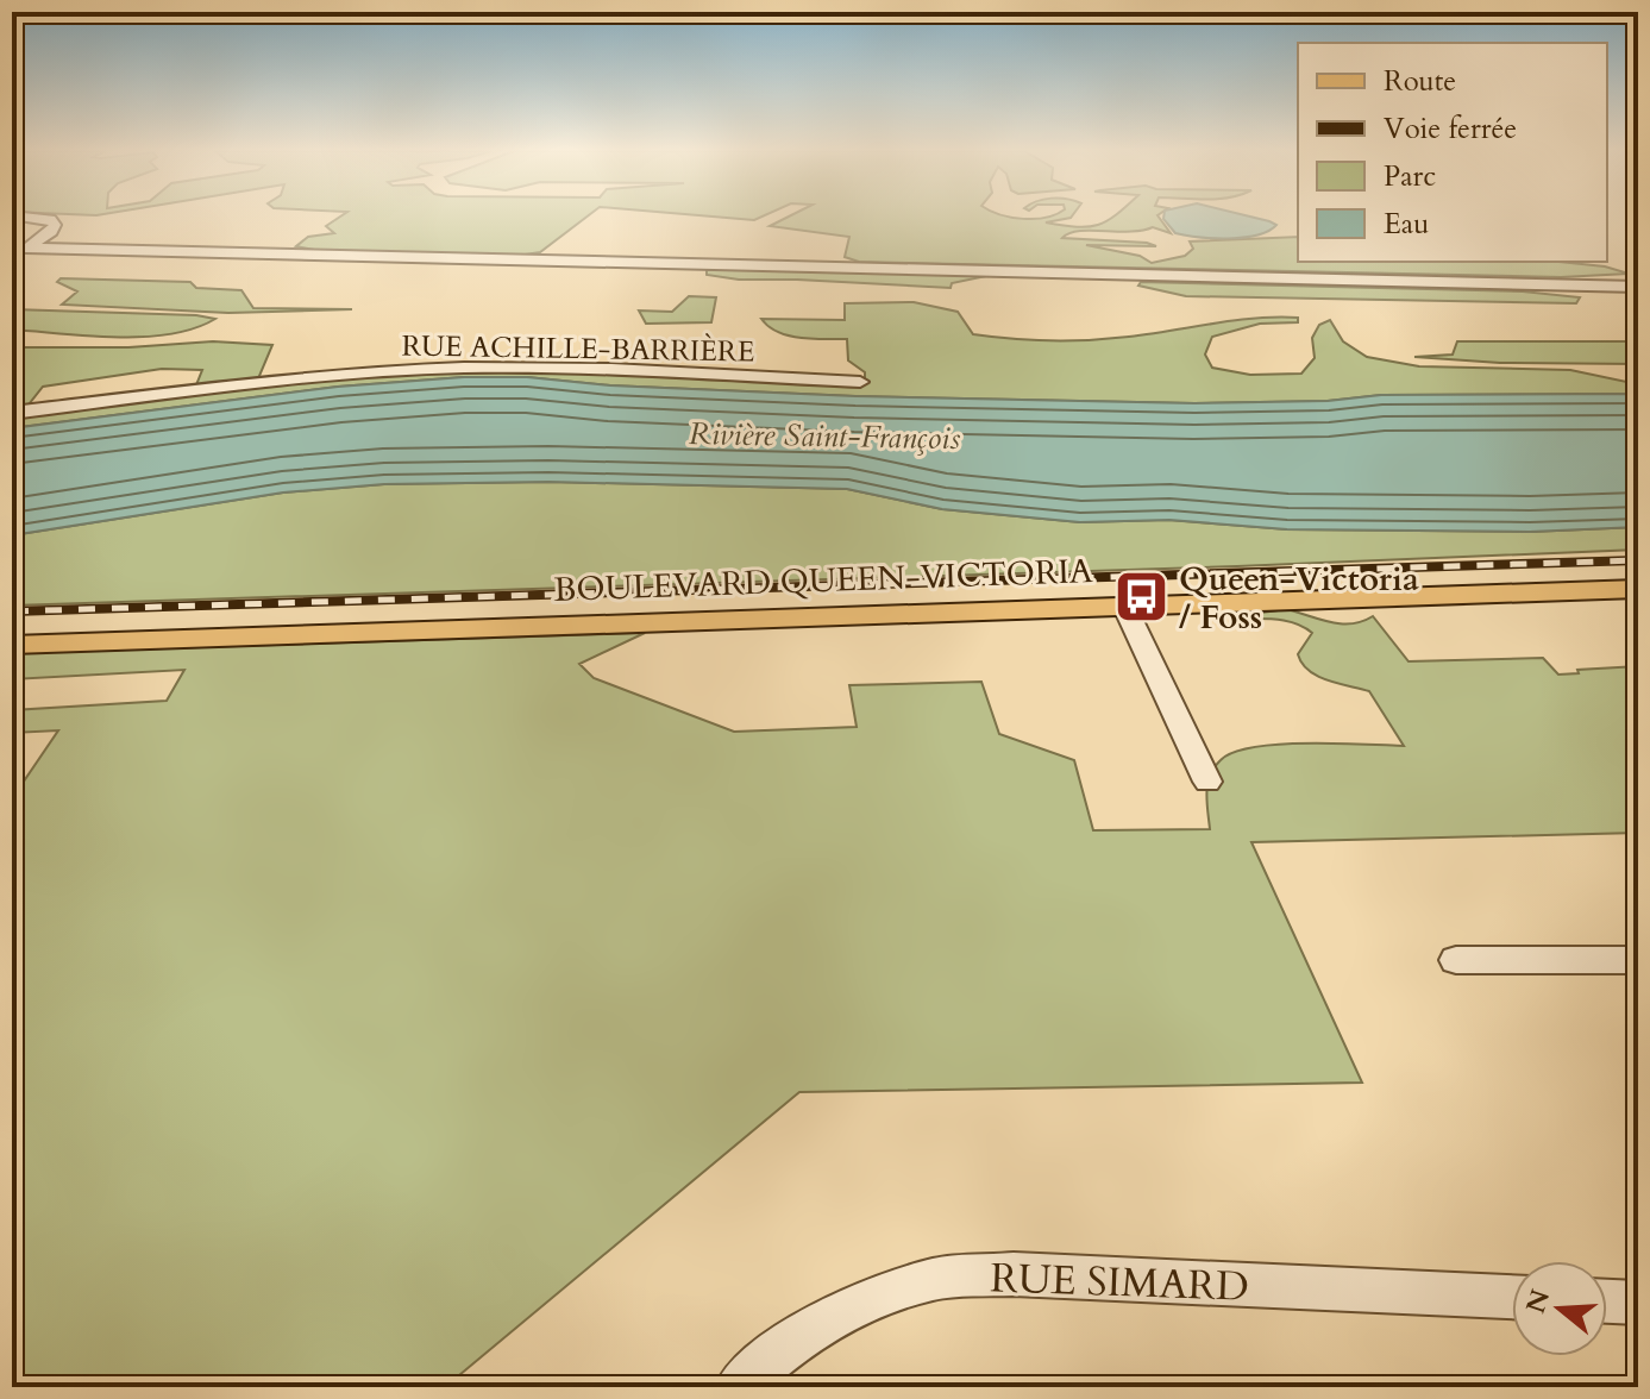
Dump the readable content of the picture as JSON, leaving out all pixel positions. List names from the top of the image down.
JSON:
{
  "streets": {
    "main road": ["BOULEVARD QUEEN-VICTORIA"],
    "street": ["RUE ACHILLE-BARRIÈRE", "RUE SIMARD"]
  },
  "water": ["Rivière Saint-François"],
  "places": {
    "bus stop": ["Queen-Victoria / Foss"]
  },
  "legend": [
    "Route",
    "Voie ferrée",
    "Parc",
    "Eau"
  ],
  "north": "left"
}
